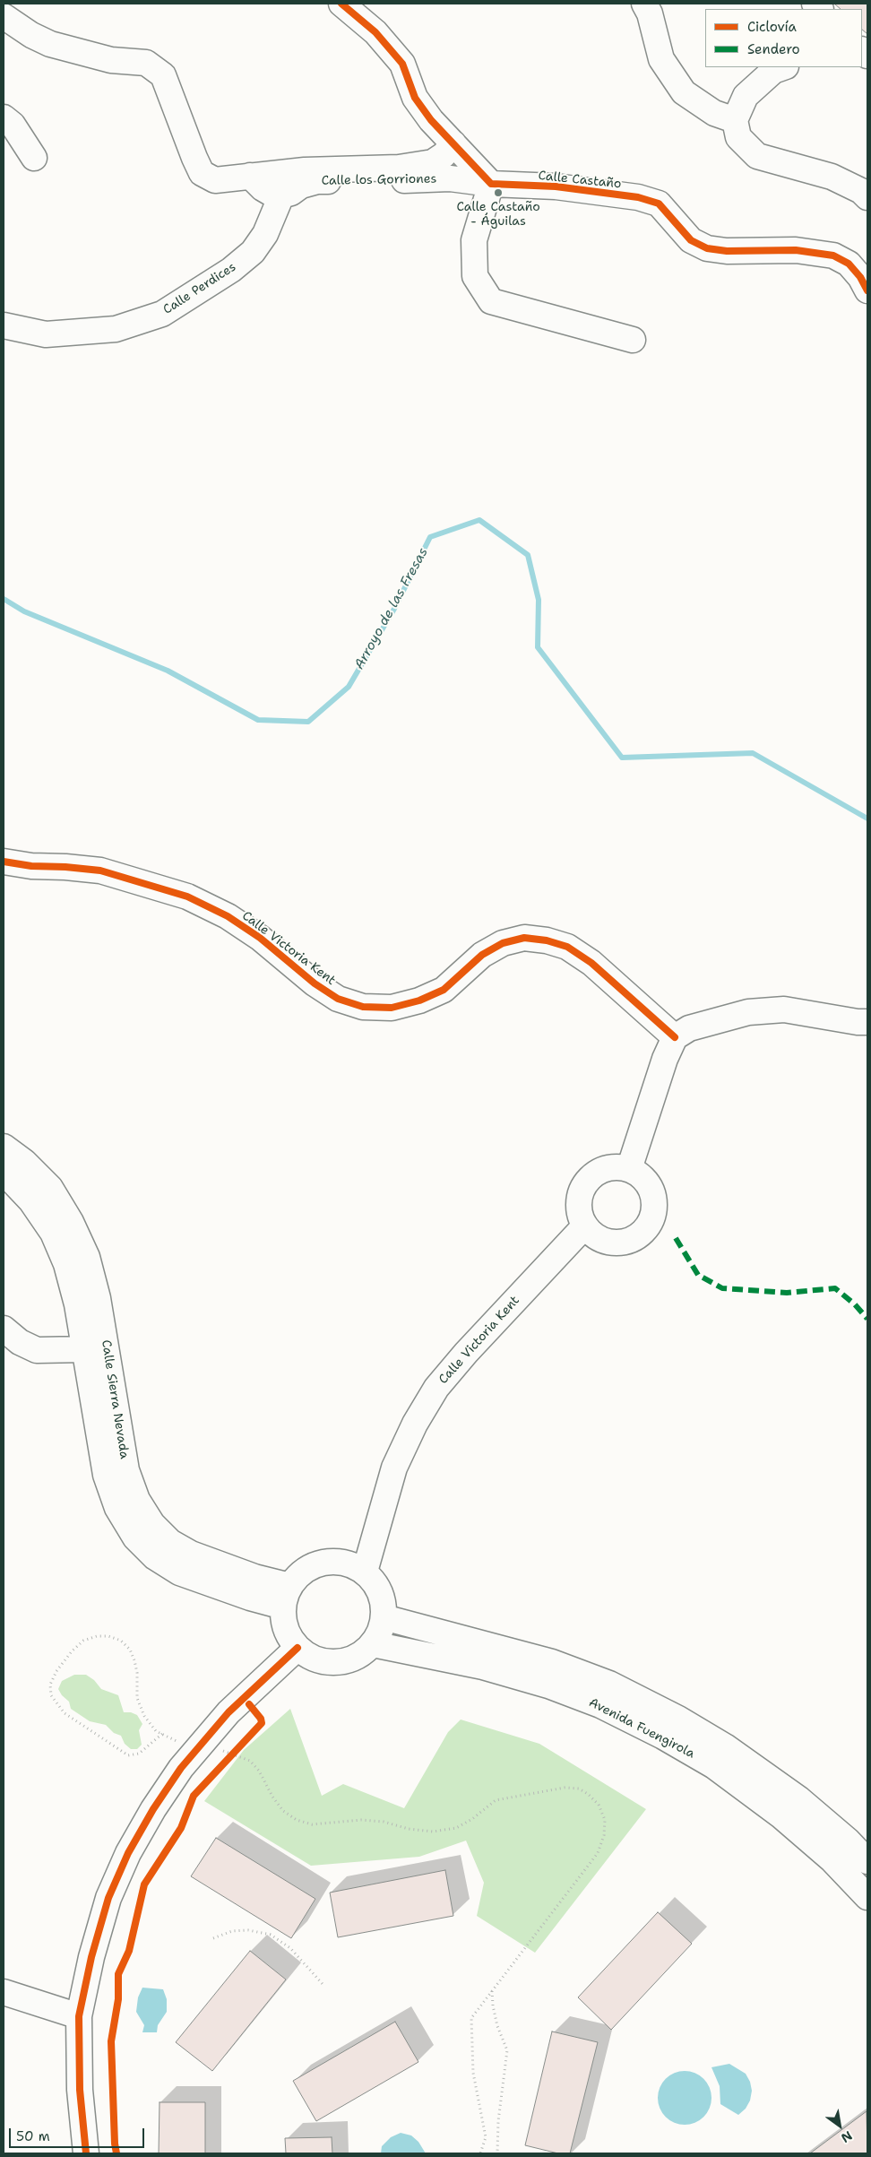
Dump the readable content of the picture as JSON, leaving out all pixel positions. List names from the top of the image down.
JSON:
{
  "streets": {
    "street": [
      "Calle los Gorriones",
      "Calle Castaño",
      "Calle Perdices",
      "Calle Victoria Kent",
      "Calle Sierra Nevada",
      "Avenida Fuengirola"
    ]
  },
  "crossings": [
    ["Calle los Gorriones", "Calle Castaño"],
    ["Calle los Gorriones", "Calle Perdices"],
    ["Calle Victoria Kent", "Calle Sierra Nevada"],
    ["Calle Victoria Kent", "Avenida Fuengirola"],
    ["Calle Sierra Nevada", "Avenida Fuengirola"]
  ],
  "water": ["Arroyo de las Fresas"],
  "places": ["Calle Castaño - Águilas"],
  "legend": ["Ciclovía", "Sendero"],
  "scale_bar": "50 m",
  "north": "bottom right"
}
